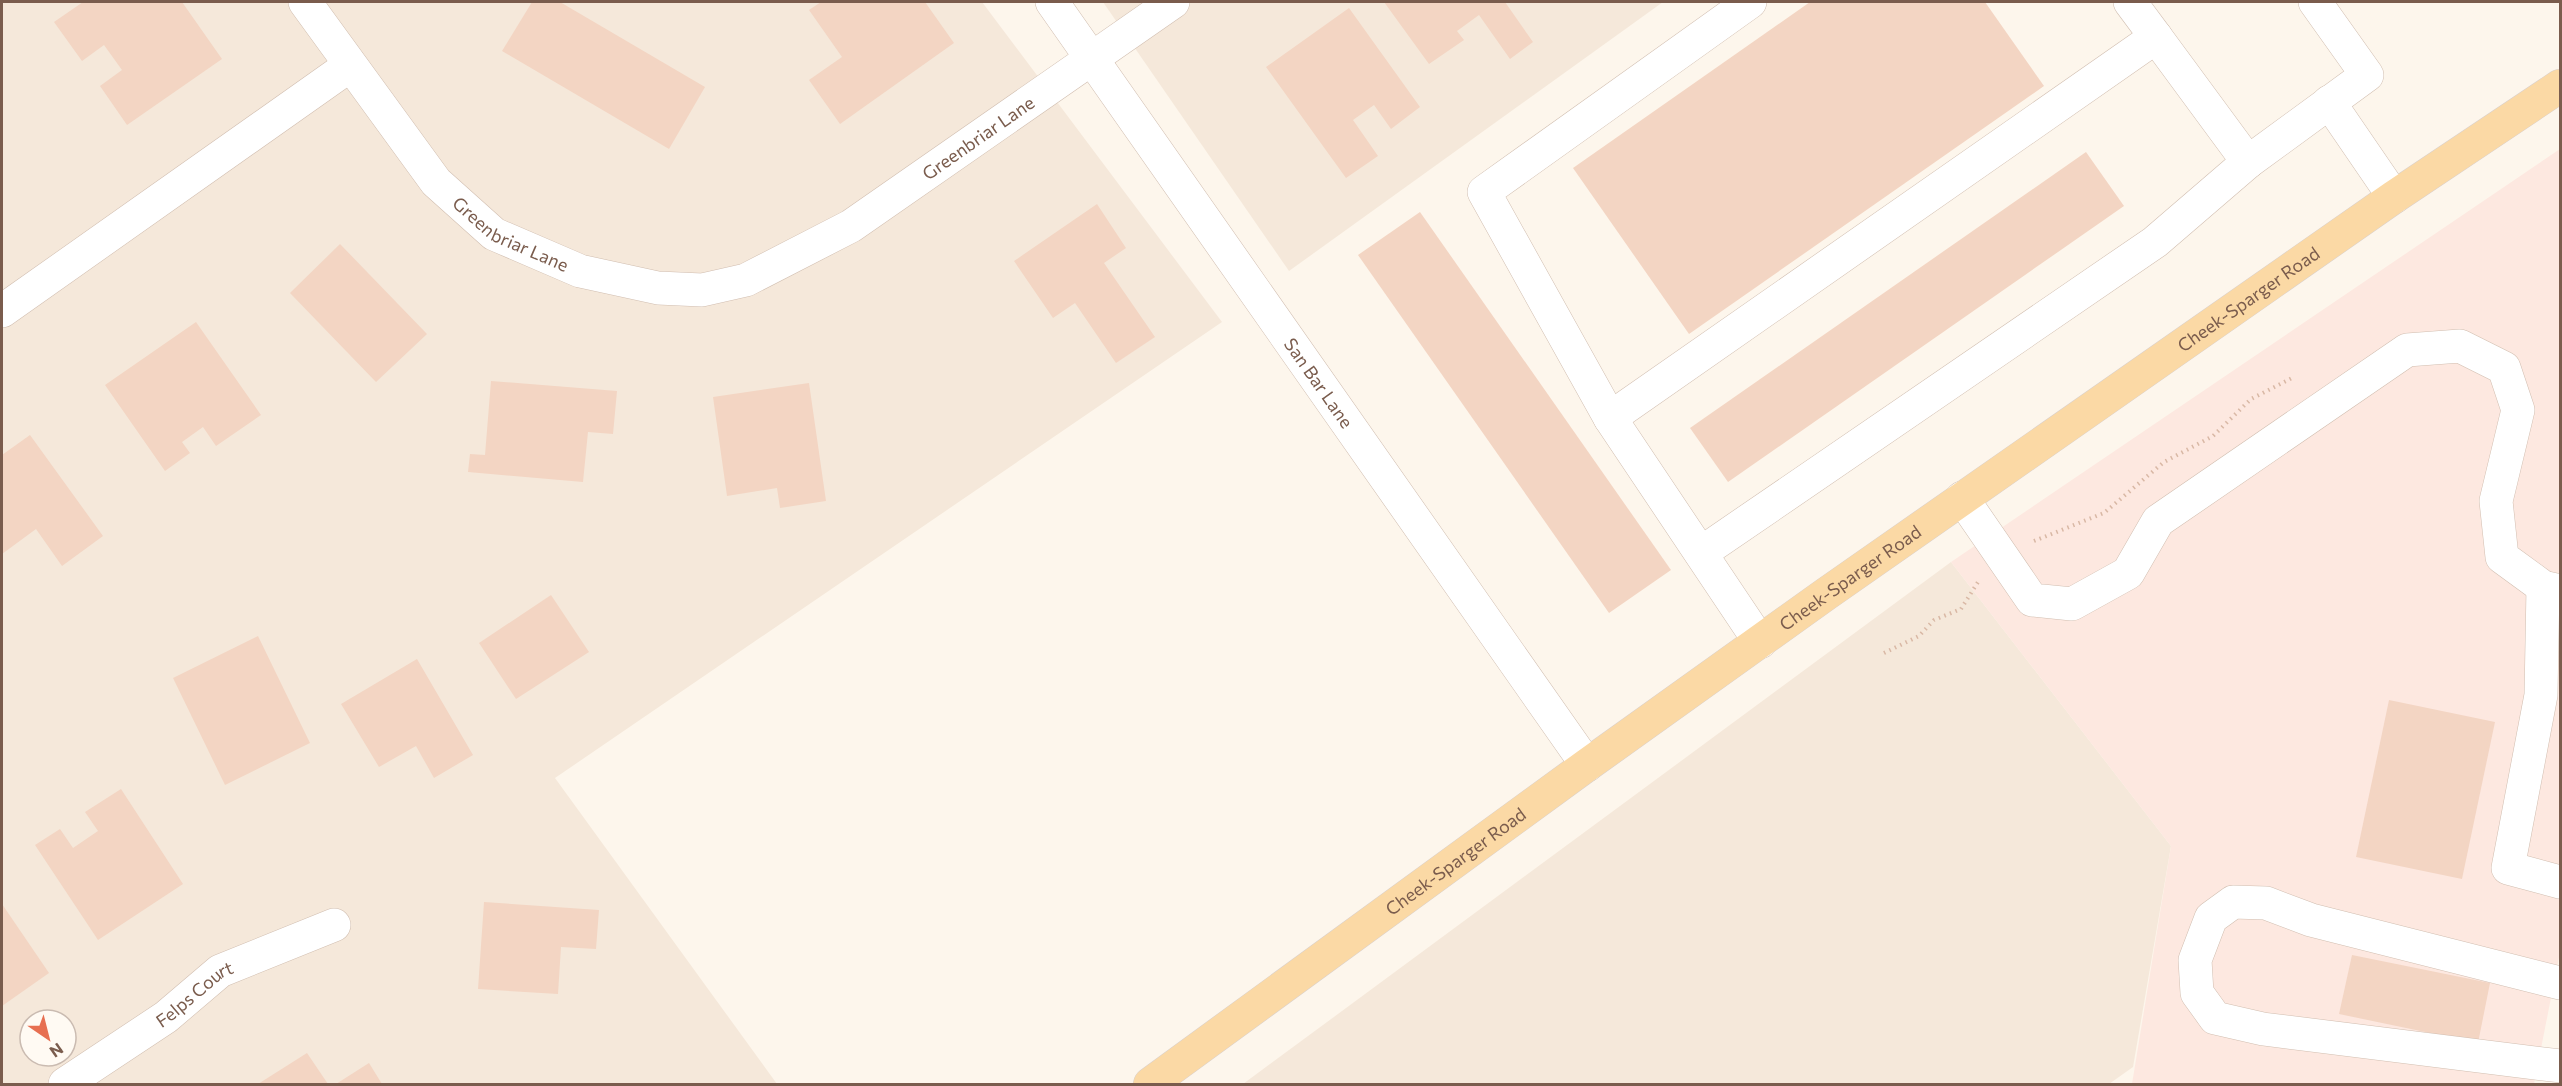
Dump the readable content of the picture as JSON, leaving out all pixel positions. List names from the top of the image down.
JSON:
{
  "streets": {
    "main road": ["Cheek-Sparger Road"],
    "street": ["Greenbriar Lane", "San Bar Lane", "Felps Court"]
  },
  "crossings": [
    ["Greenbriar Lane", "San Bar Lane"],
    ["Cheek-Sparger Road", "San Bar Lane"]
  ],
  "north": "bottom right"
}
